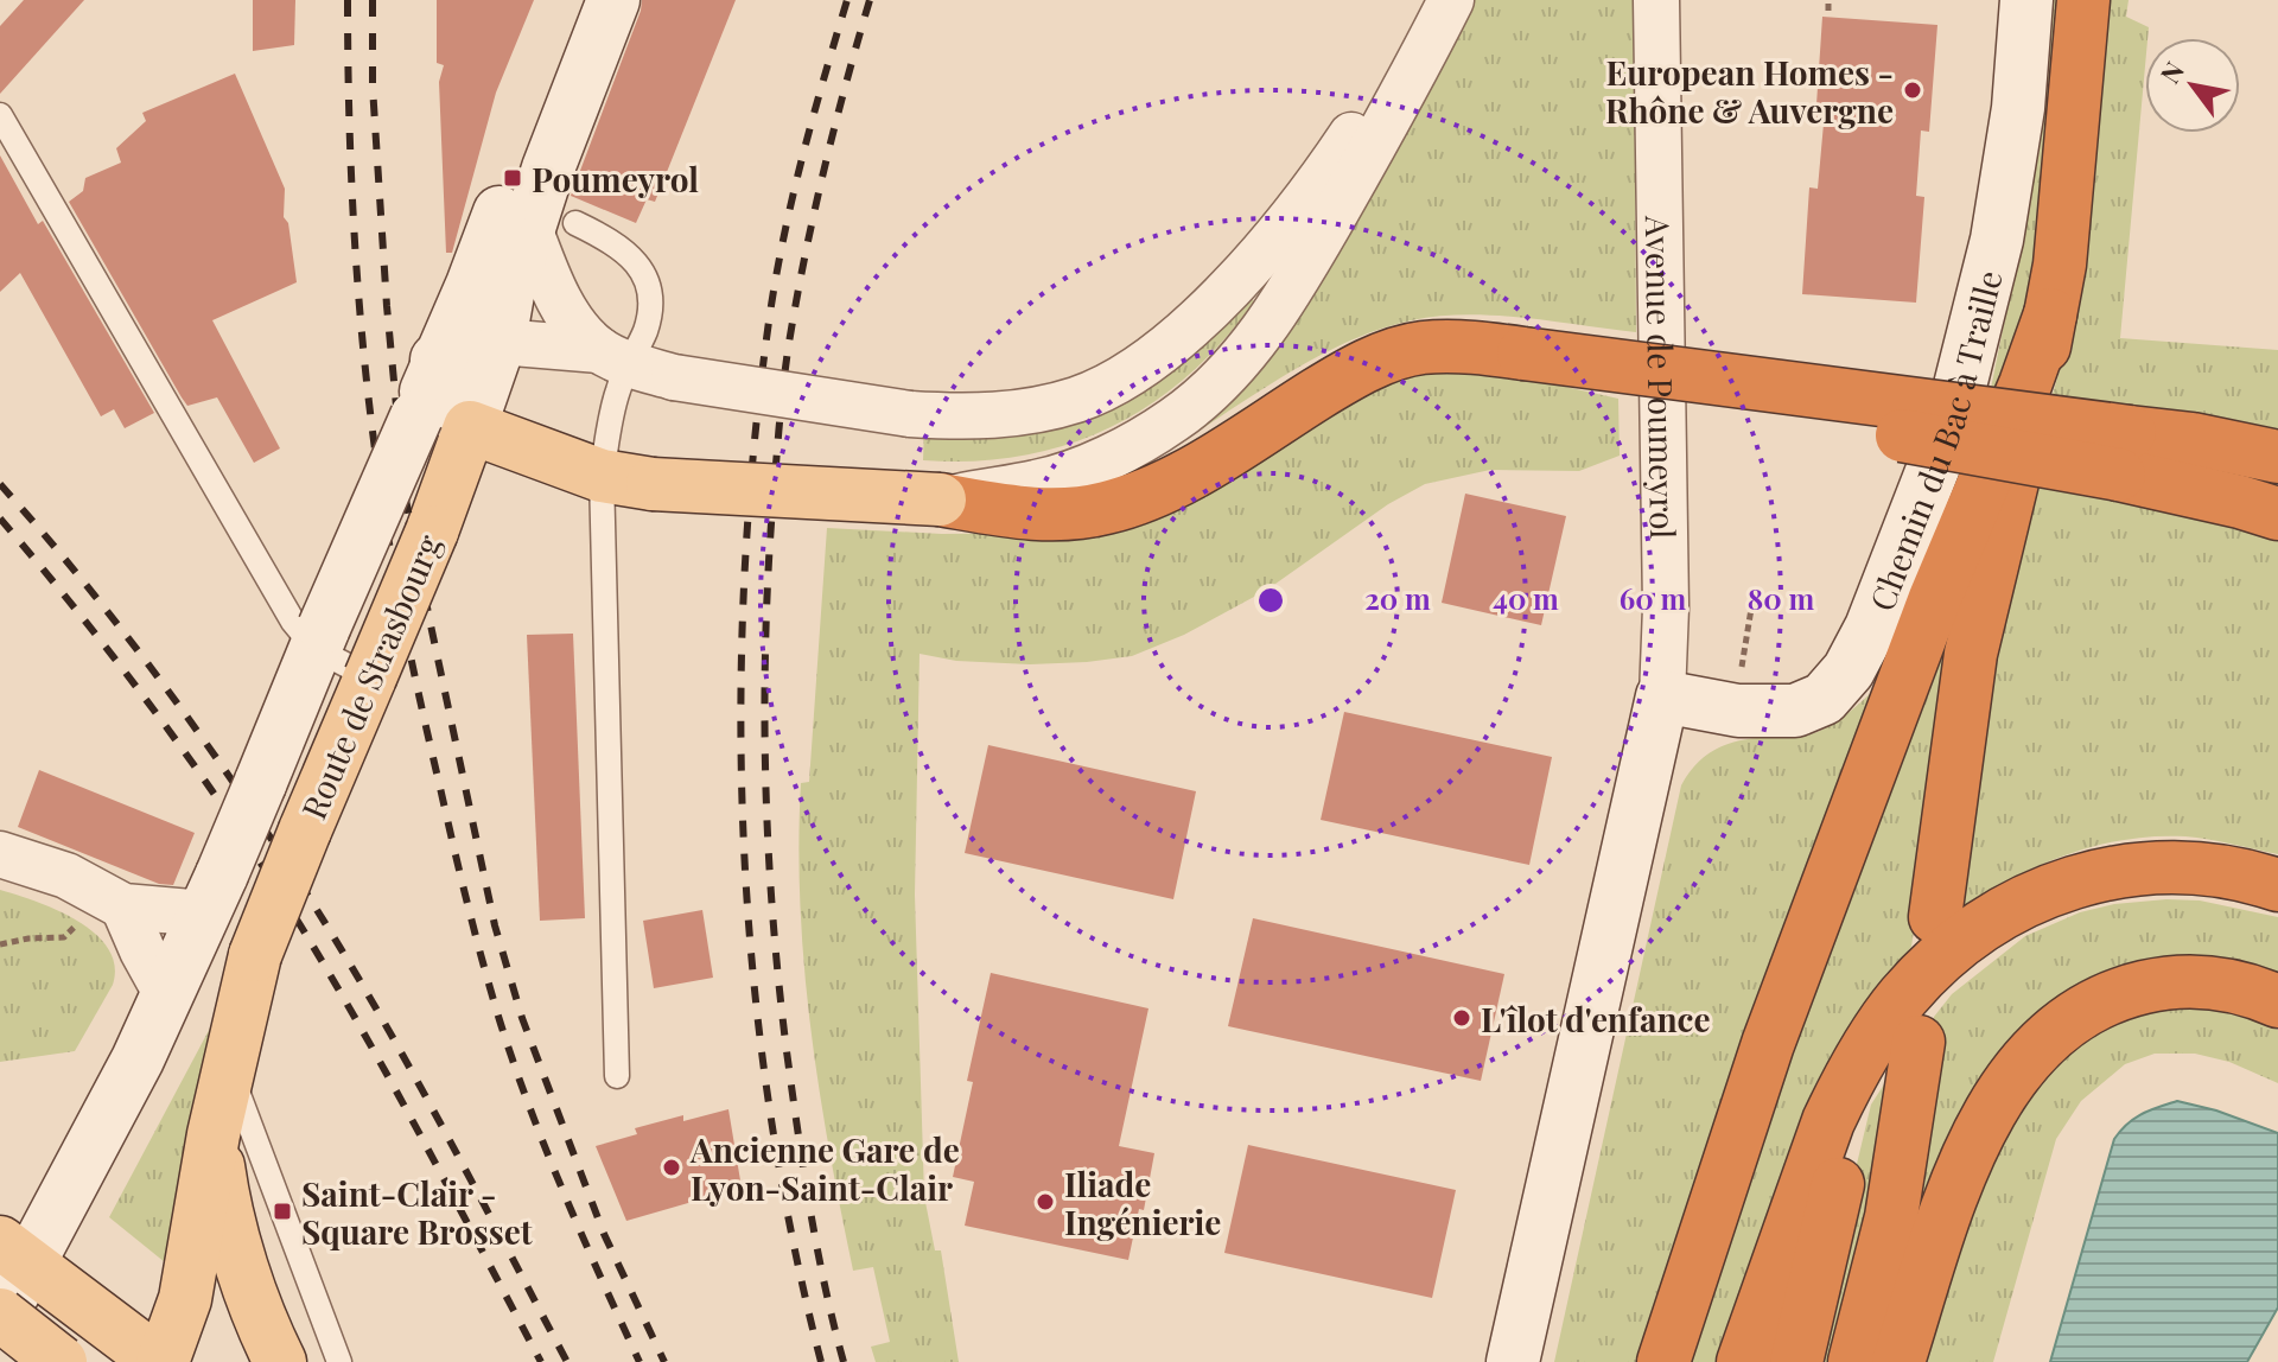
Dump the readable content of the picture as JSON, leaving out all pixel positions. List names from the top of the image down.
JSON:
{
  "streets": {
    "main road": ["Avenue de Poumeyrol", "Chemin du Bac à Traille", "Route de Strasbourg"]
  },
  "crossings": [
    ["Avenue de Poumeyrol", "Chemin du Bac à Traille"]
  ],
  "places": {
    "other": [
      "European Homes - Rhône & Auvergne",
      "L'îlot d'enfance",
      "Ancienne Gare de Lyon-Saint-Clair",
      "Iliade Ingénierie"
    ],
    "transit": ["Poumeyrol", "Saint-Clair - Square Brosset"]
  },
  "north": "top left",
  "rings": [
    "20 m",
    "40 m",
    "60 m",
    "80 m"
  ]
}
